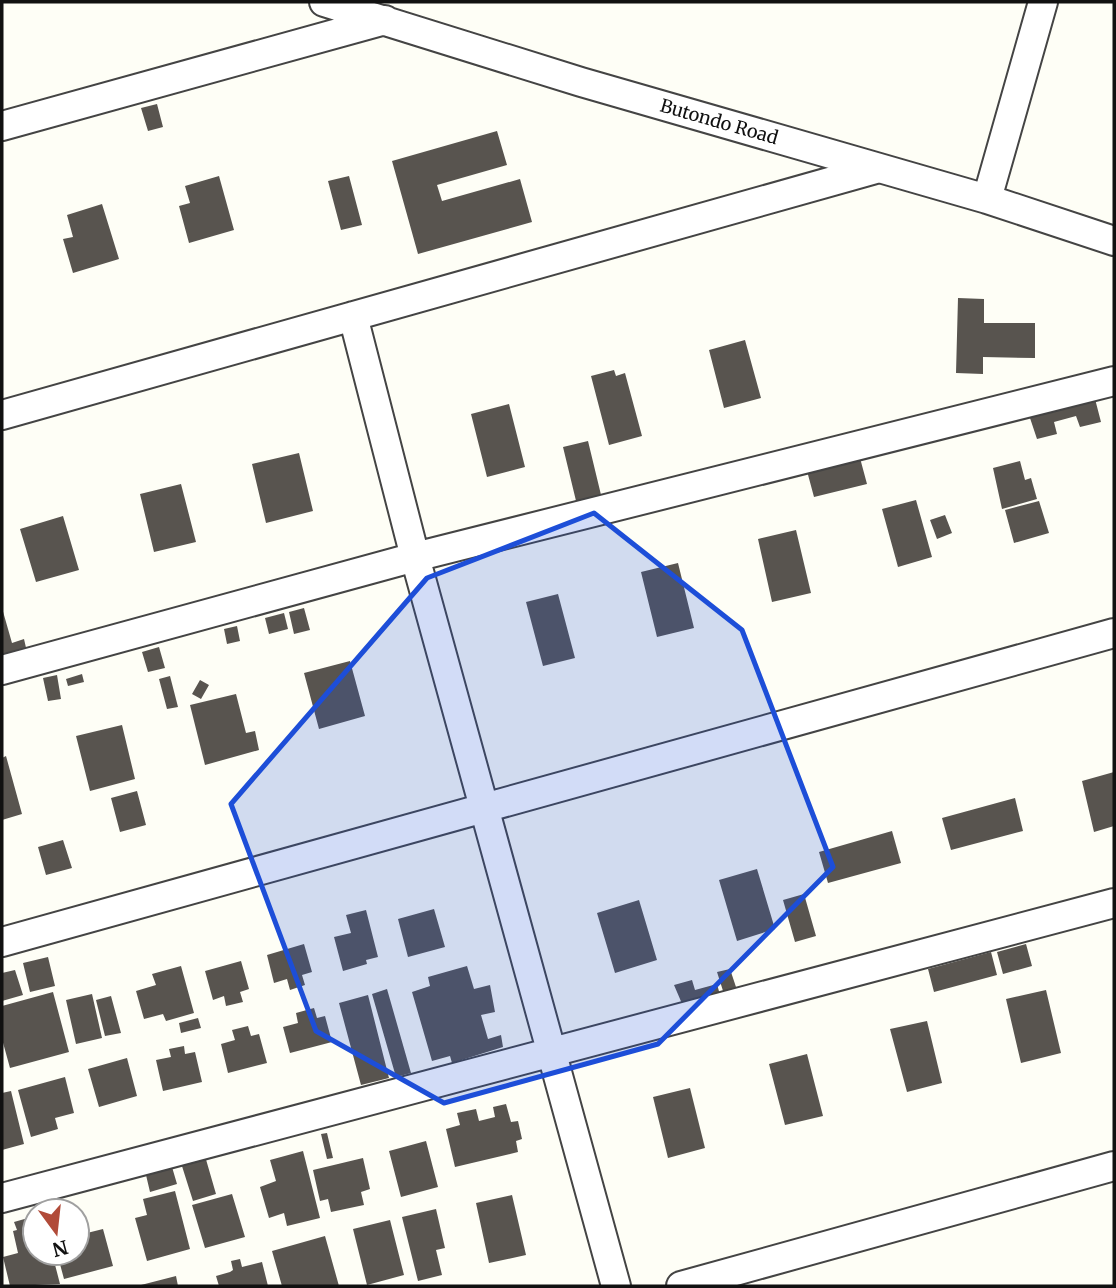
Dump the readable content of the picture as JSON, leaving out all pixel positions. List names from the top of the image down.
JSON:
{
  "streets": {
    "street": ["Butondo Road"]
  },
  "north": "bottom"
}
